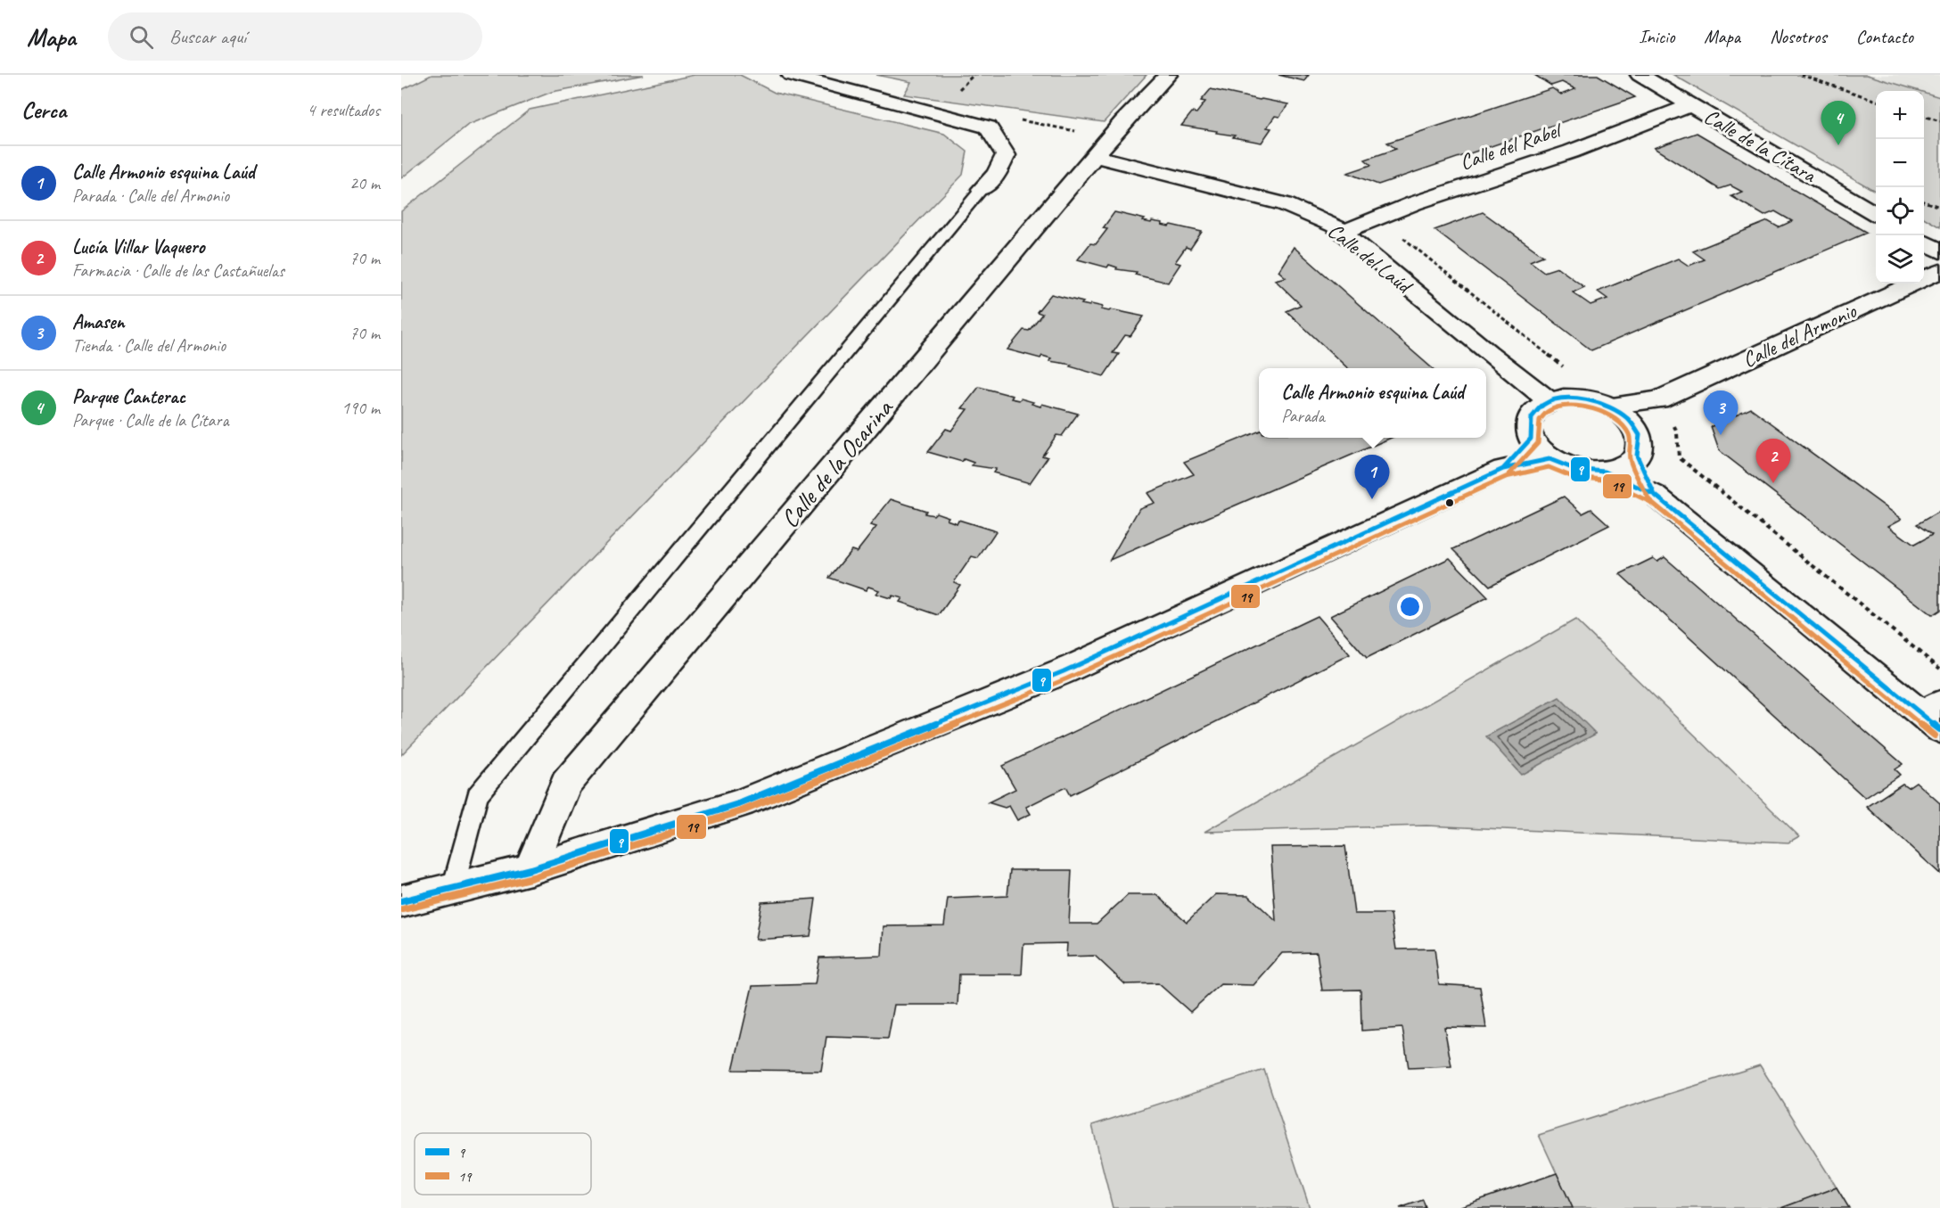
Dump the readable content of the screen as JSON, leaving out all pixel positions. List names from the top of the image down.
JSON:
{
  "streets": {
    "street": [
      "Calle de la Cítara",
      "Calle del Rabel",
      "Calle del Laúd",
      "Calle del Armonio",
      "Calle de la Ocarina"
    ]
  },
  "crossings": [
    ["Calle de la Cítara", "Calle del Rabel"],
    ["Calle del Rabel", "Calle del Laúd"],
    ["Calle del Laúd", "Calle del Armonio"],
    ["Calle del Laúd", "Calle de la Ocarina"]
  ],
  "lines": ["transit line 9", "transit line 19"],
  "legend": ["9", "19"],
  "page": {
    "header": "Mapa",
    "search": "Buscar aquí",
    "nav": [
      "Inicio",
      "Mapa",
      "Nosotros",
      "Contacto"
    ],
    "heading": ["Cerca", "4 resultados"],
    "map_buttons": ["+", "−"],
    "pins": [
      "4",
      "3",
      "2",
      "1"
    ],
    "list": [
      {
        "mark": "1",
        "name": "Calle Armonio esquina Laúd",
        "note": "Parada · Calle del Armonio",
        "value": "20 m"
      },
      {
        "mark": "2",
        "name": "Lucía Villar Vaquero",
        "note": "Farmacia · Calle de las Castañuelas",
        "value": "70 m"
      },
      {
        "mark": "3",
        "name": "Amasen",
        "note": "Tienda · Calle del Armonio",
        "value": "70 m"
      },
      {
        "mark": "4",
        "name": "Parque Canterac",
        "note": "Parque · Calle de la Cítara",
        "value": "190 m"
      }
    ],
    "popup": ["Calle Armonio esquina Laúd", "Parada"]
  }
}
